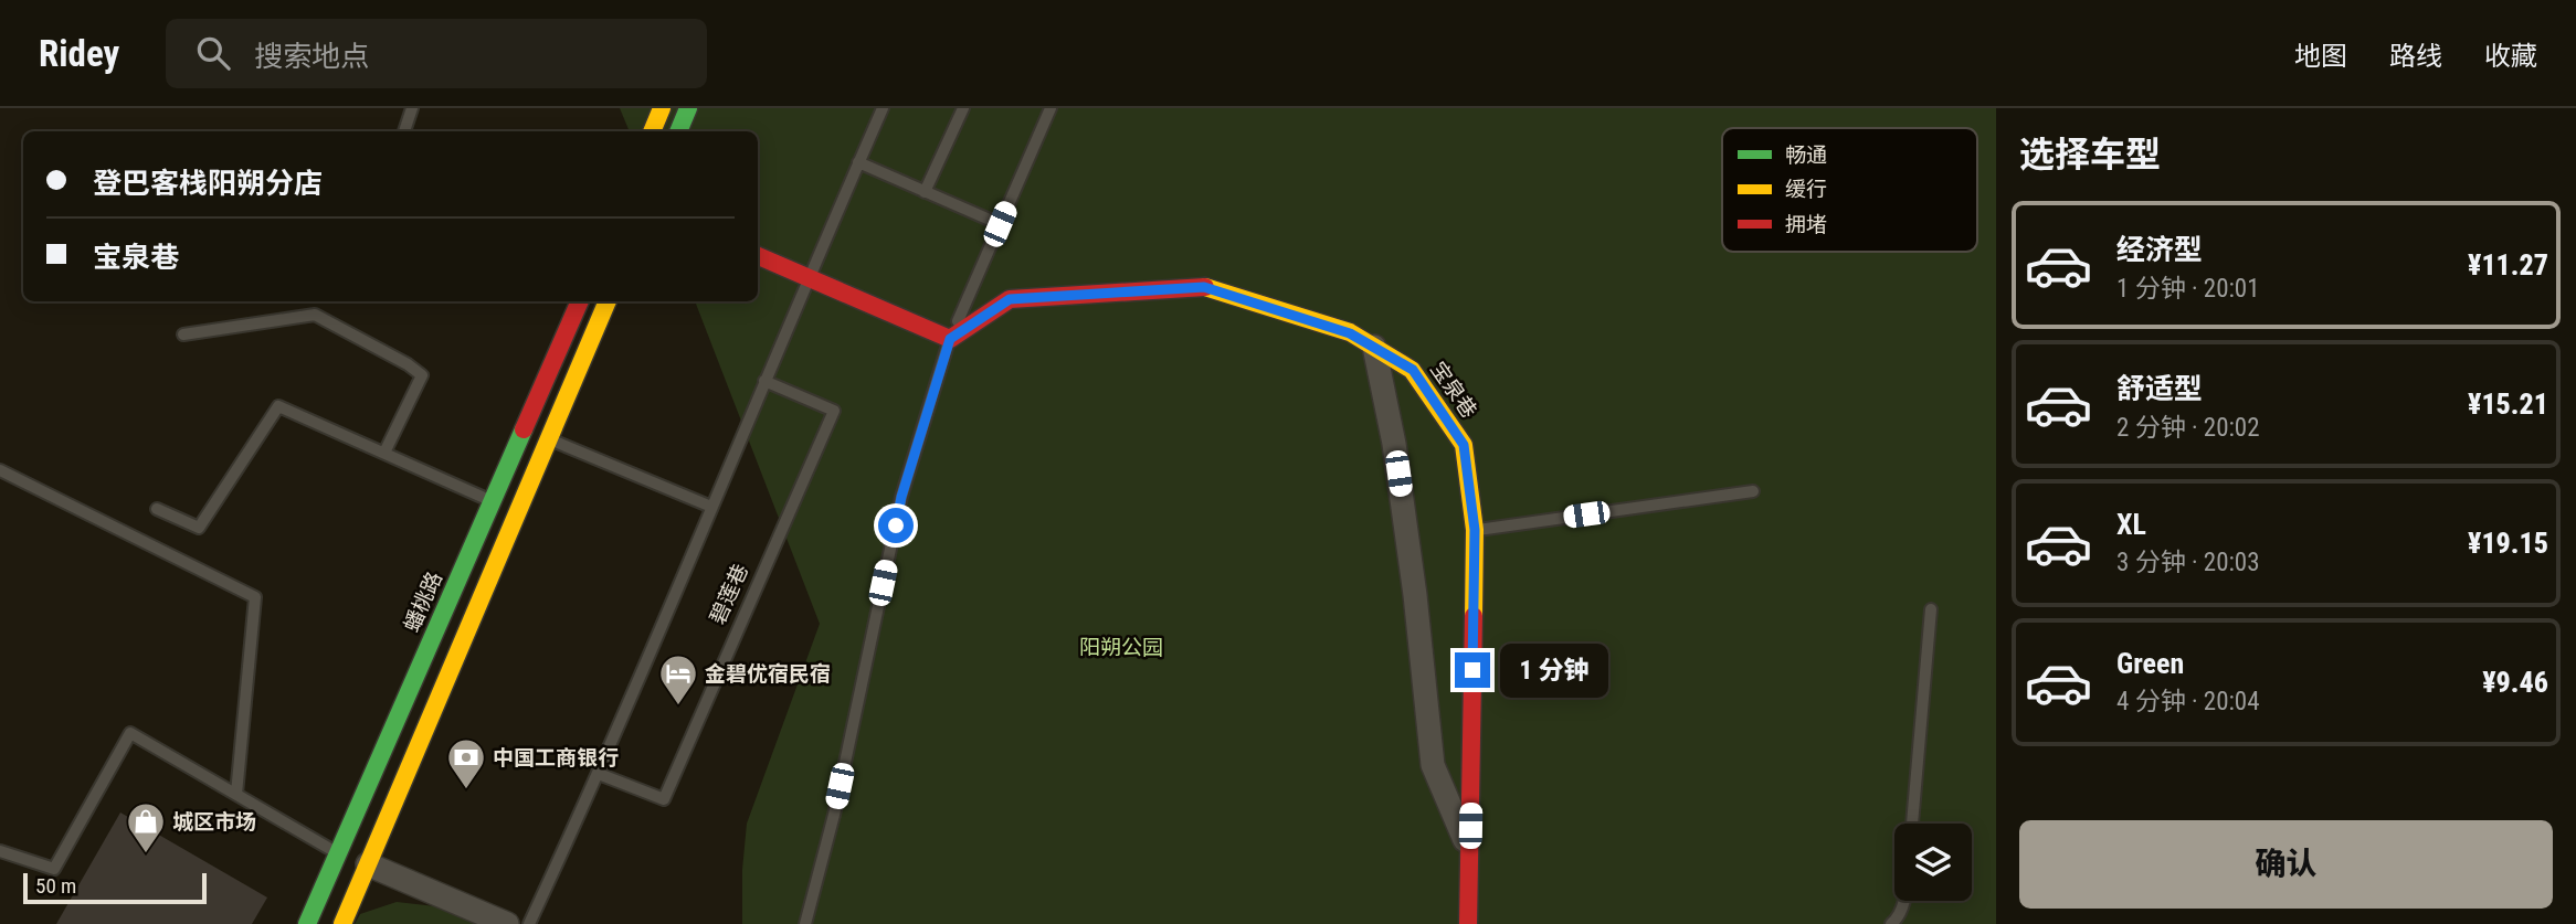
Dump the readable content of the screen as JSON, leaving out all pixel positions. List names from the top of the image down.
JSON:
{
  "streets": {
    "main road": ["宝泉巷", "蟠桃路"],
    "lane": ["碧莲巷"]
  },
  "parks": ["阳朔公园"],
  "places": {
    "hotel": ["金碧优宿民宿"],
    "bank": ["中国工商银行"],
    "shop": ["城区市场"]
  },
  "legend": ["畅通", "缓行", "拥堵"],
  "scale_bar": "50 m",
  "page": {
    "header": "Ridey",
    "search": "搜索地点",
    "nav": ["地图", "路线", "收藏"],
    "heading": "选择车型",
    "banner": ["登巴客栈阳朔分店", "宝泉巷"],
    "list": [
      {
        "name": "经济型",
        "note": "1 分钟 · 20:01",
        "value": "¥11.27"
      },
      {
        "name": "舒适型",
        "note": "2 分钟 · 20:02",
        "value": "¥15.21"
      },
      {
        "name": "XL",
        "note": "3 分钟 · 20:03",
        "value": "¥19.15"
      },
      {
        "name": "Green",
        "note": "4 分钟 · 20:04",
        "value": "¥9.46"
      }
    ],
    "bubble": "1 分钟",
    "buttons": "确认",
    "scale": "50 m"
  }
}
